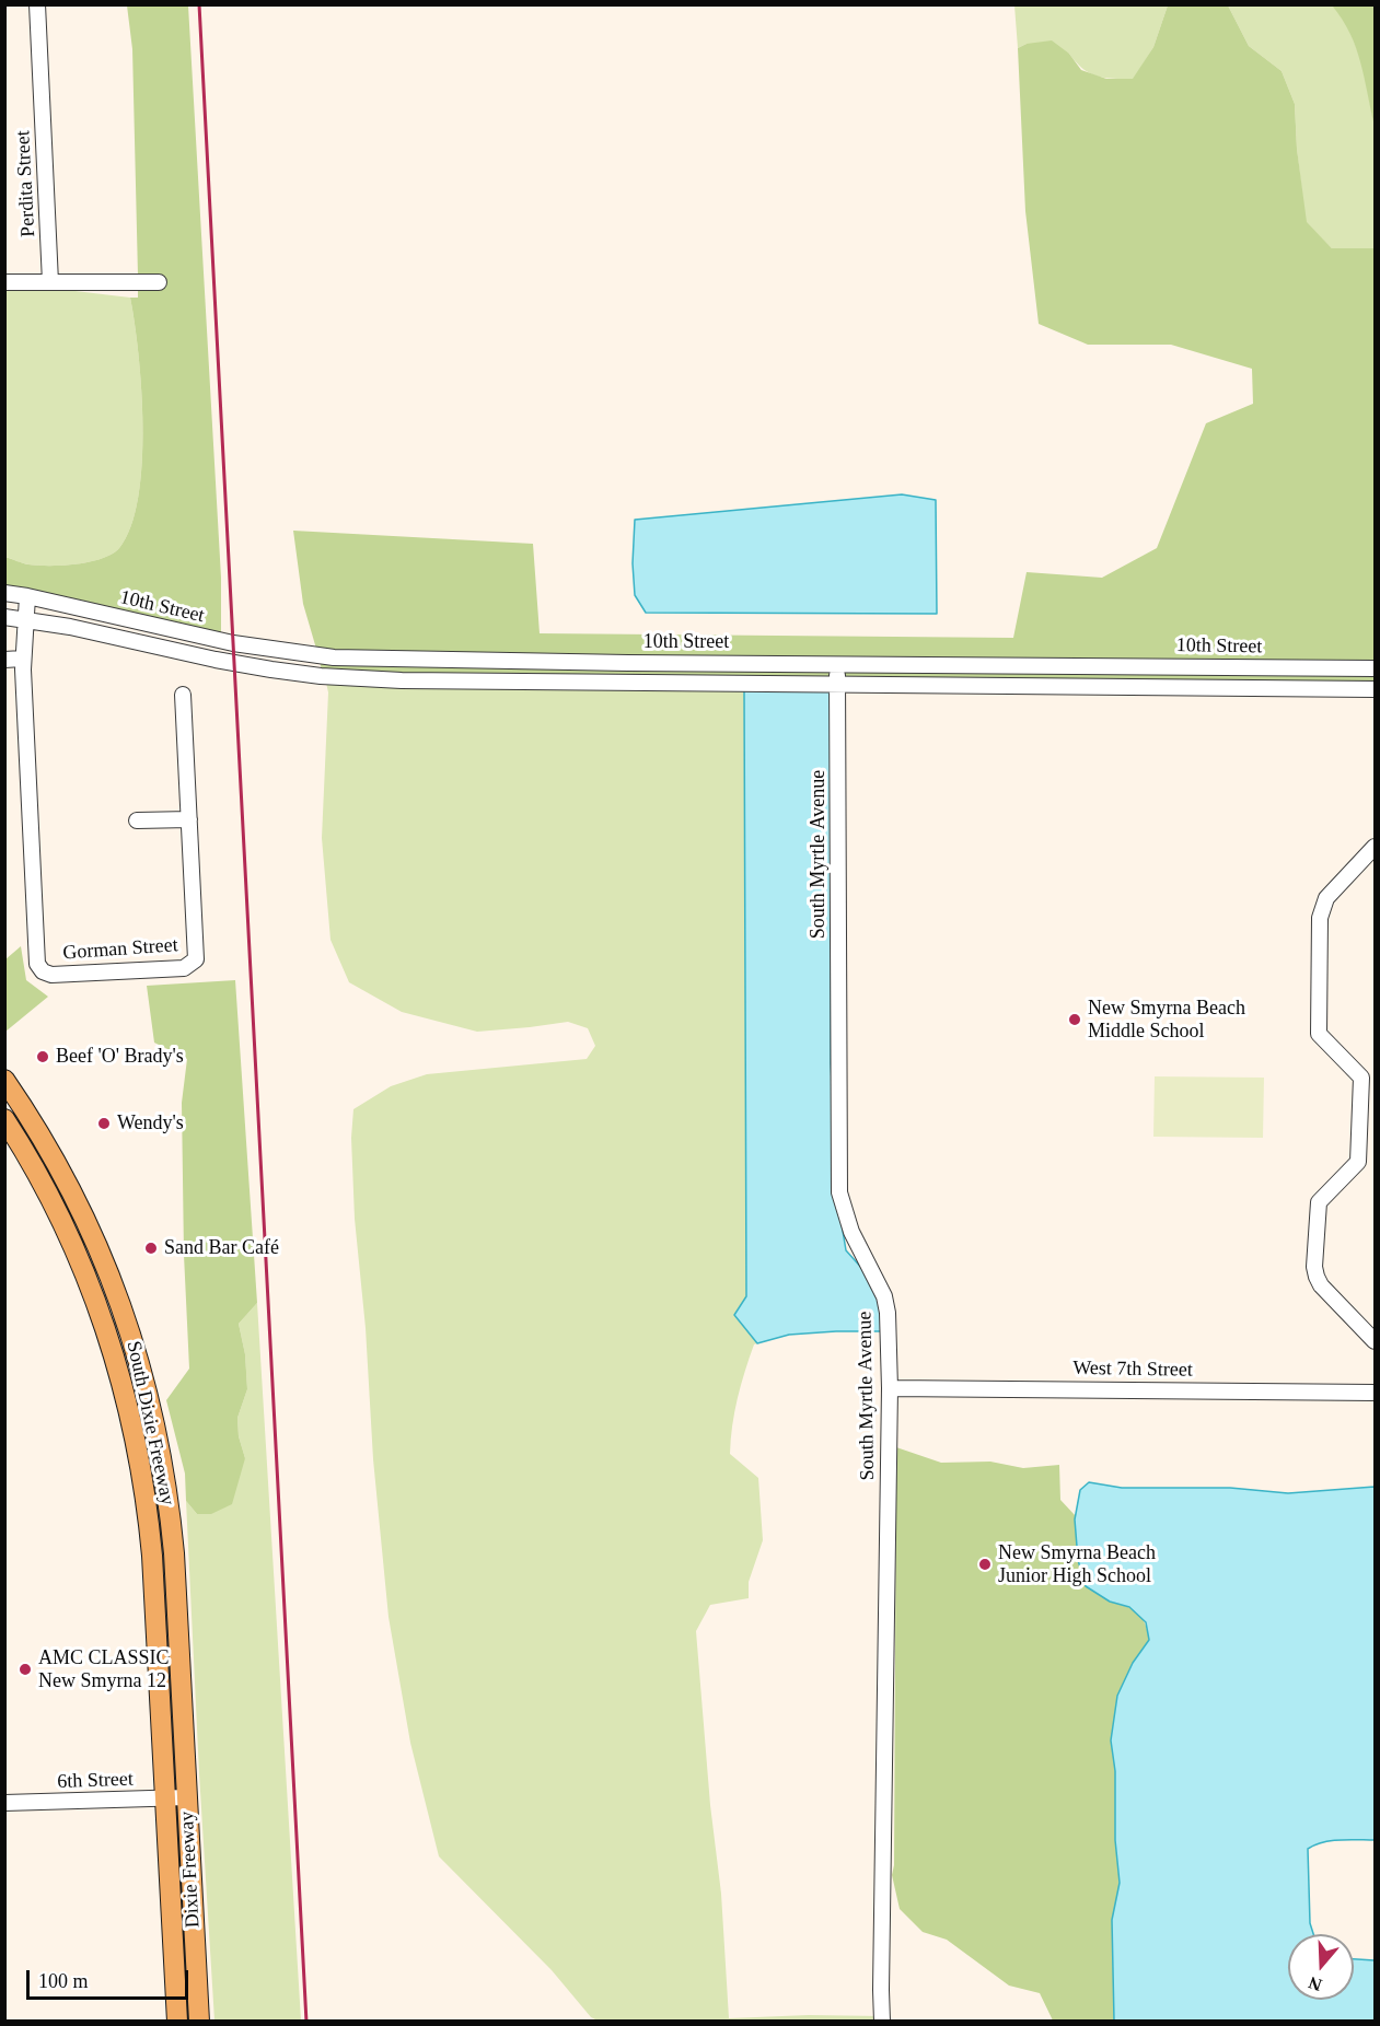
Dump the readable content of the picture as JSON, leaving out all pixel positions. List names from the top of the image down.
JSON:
{
  "streets": {
    "main road": ["South Dixie Freeway", "Dixie Freeway"],
    "street": [
      "Perdita Street",
      "10th Street",
      "South Myrtle Avenue",
      "Gorman Street",
      "West 7th Street",
      "6th Street"
    ]
  },
  "crossings": [
    ["10th Street", "South Myrtle Avenue"],
    ["10th Street", "Gorman Street"],
    ["South Myrtle Avenue", "West 7th Street"],
    ["South Dixie Freeway", "6th Street"],
    ["South Dixie Freeway", "Dixie Freeway"],
    ["6th Street", "Dixie Freeway"]
  ],
  "places": [
    "New Smyrna Beach Middle School",
    "Beef 'O' Brady's",
    "Wendy's",
    "Sand Bar Café",
    "New Smyrna Beach Junior High School",
    "AMC CLASSIC New Smyrna 12"
  ],
  "scale_bar": "100 m",
  "north": "bottom"
}
